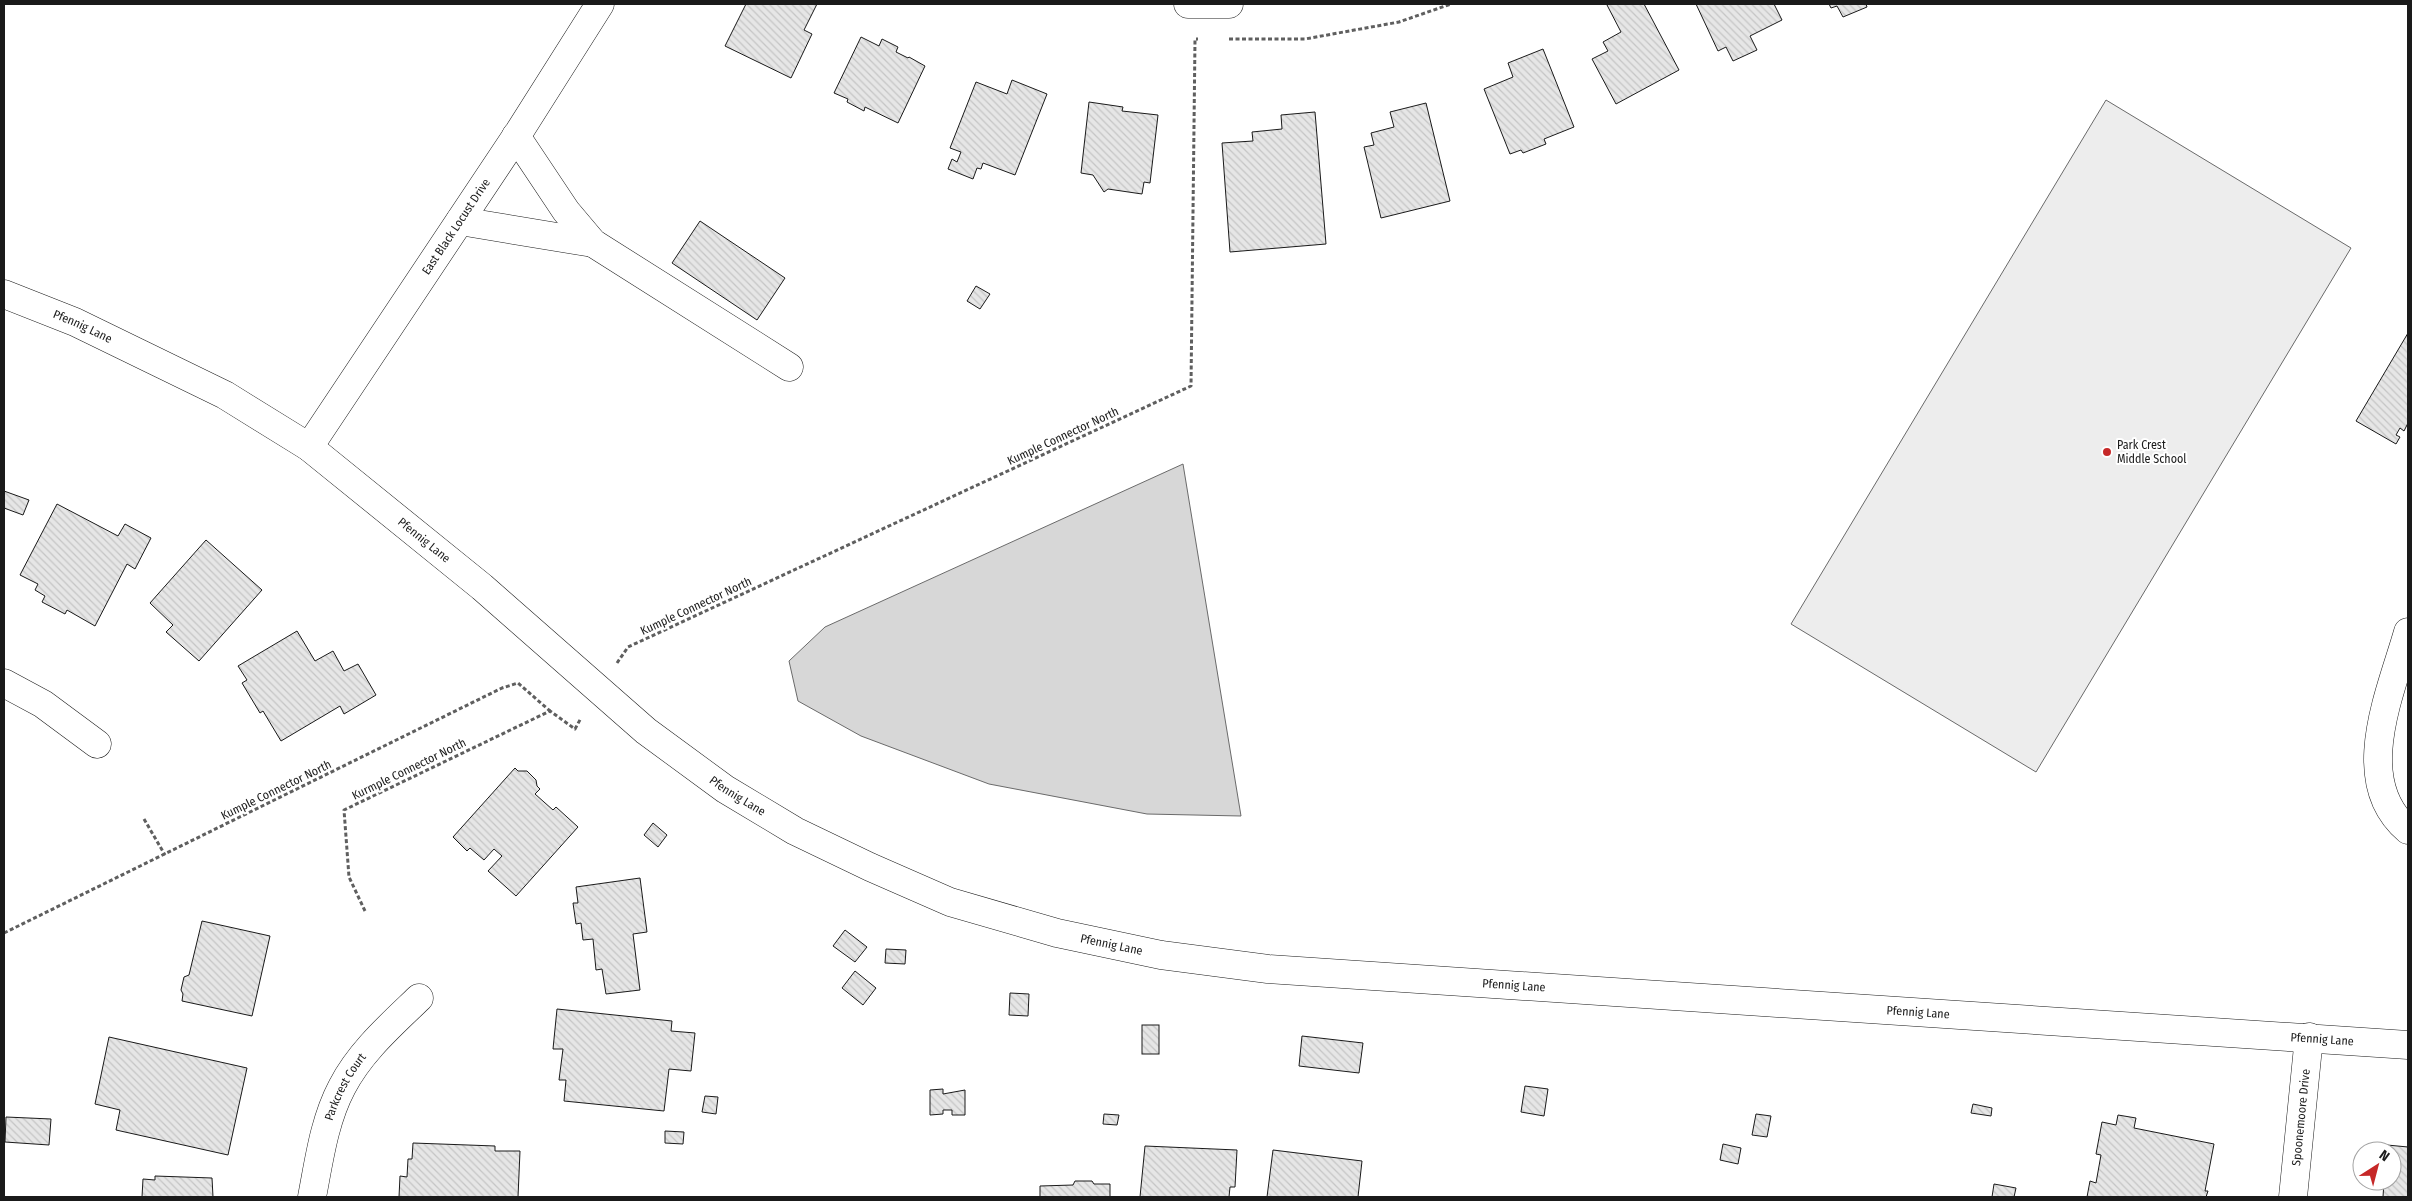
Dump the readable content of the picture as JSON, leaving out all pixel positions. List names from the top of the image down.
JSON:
{
  "streets": {
    "street": [
      "East Black Locust Drive",
      "Pfennig Lane",
      "Parkcrest Court",
      "Spoonemoore Drive"
    ],
    "path": ["Kumple Connector North", "Kurmple Connector North"]
  },
  "crossings": [
    ["East Black Locust Drive", "Pfennig Lane"],
    ["Pfennig Lane", "Spoonemoore Drive"],
    ["Kumple Connector North", "Kurmple Connector North"]
  ],
  "places": ["Park Crest Middle School"],
  "north": "top right"
}
